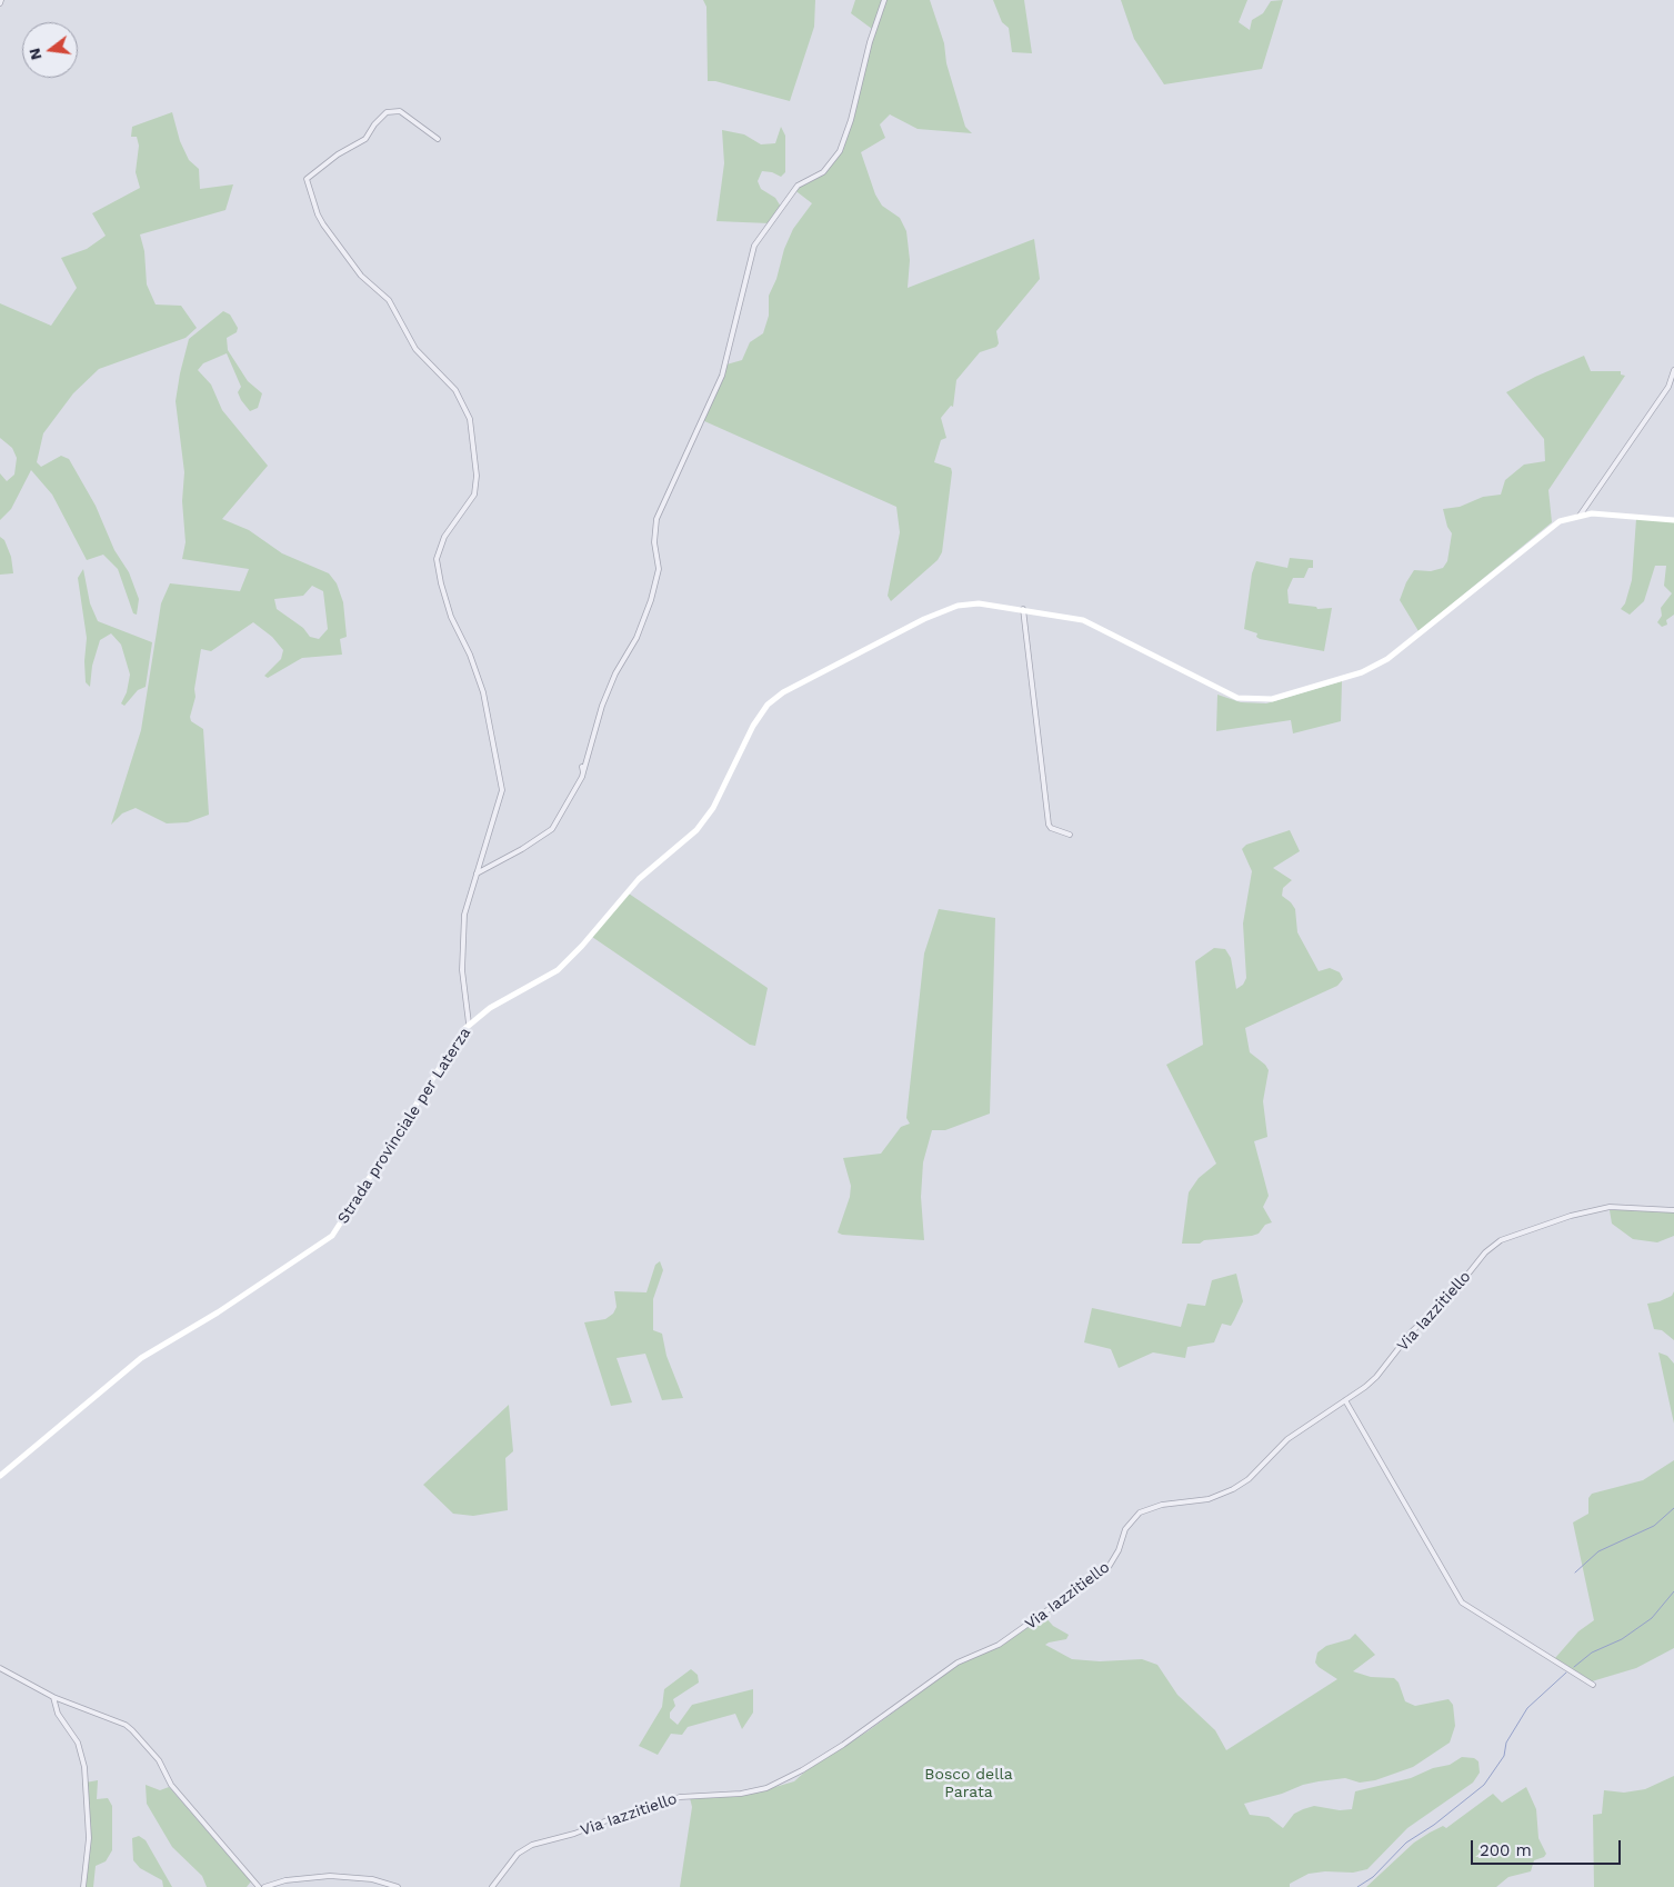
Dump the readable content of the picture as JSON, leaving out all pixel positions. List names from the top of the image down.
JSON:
{
  "streets": {
    "main road": ["Strada provinciale per Laterza"],
    "street": ["Via Iazzitiello"]
  },
  "parks": ["Bosco della Parata"],
  "scale_bar": "200 m",
  "north": "left"
}
